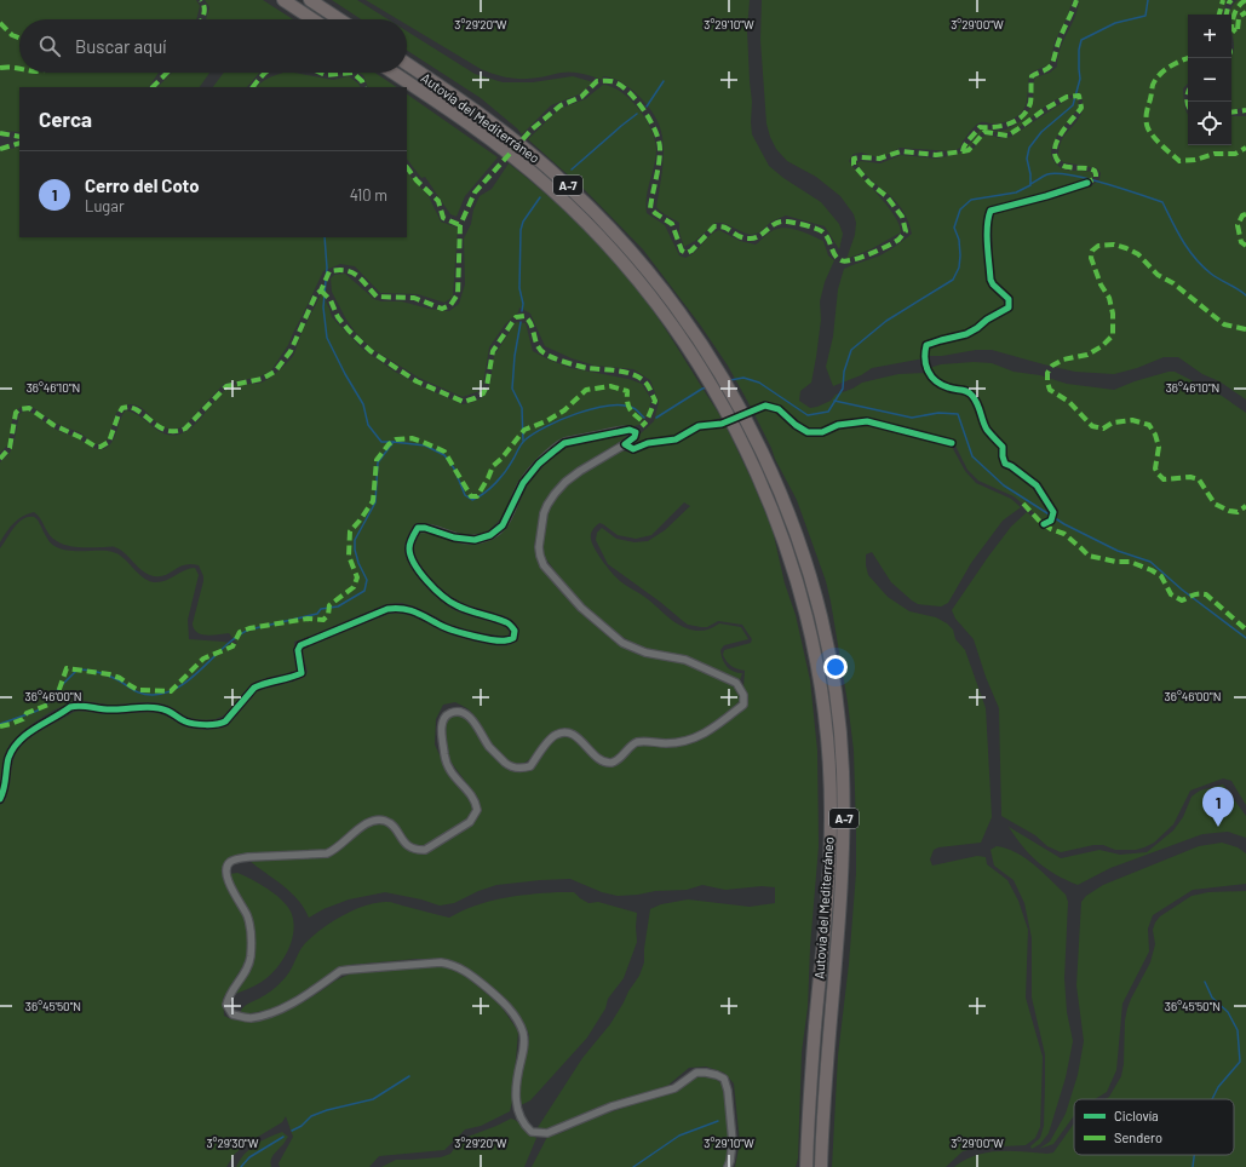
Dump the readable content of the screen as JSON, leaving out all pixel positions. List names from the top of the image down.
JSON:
{
  "streets": {
    "highway": ["Autovía del Mediterráneo", "A-7"]
  },
  "legend": ["Ciclovía", "Sendero"],
  "page": {
    "map_buttons": ["+", "−"],
    "search": "Buscar aquí",
    "heading": "Cerca",
    "list": [
      {
        "mark": "1",
        "name": "Cerro del Coto",
        "note": "Lugar",
        "value": "410 m"
      }
    ],
    "pins": "1"
  },
  "coordinates": [
    "3°29'20\"W",
    "3°29'10\"W",
    "3°29'00\"W",
    "36°46'10\"N",
    "36°46'00\"N",
    "36°45'50\"N",
    "3°29'30\"W"
  ]
}
